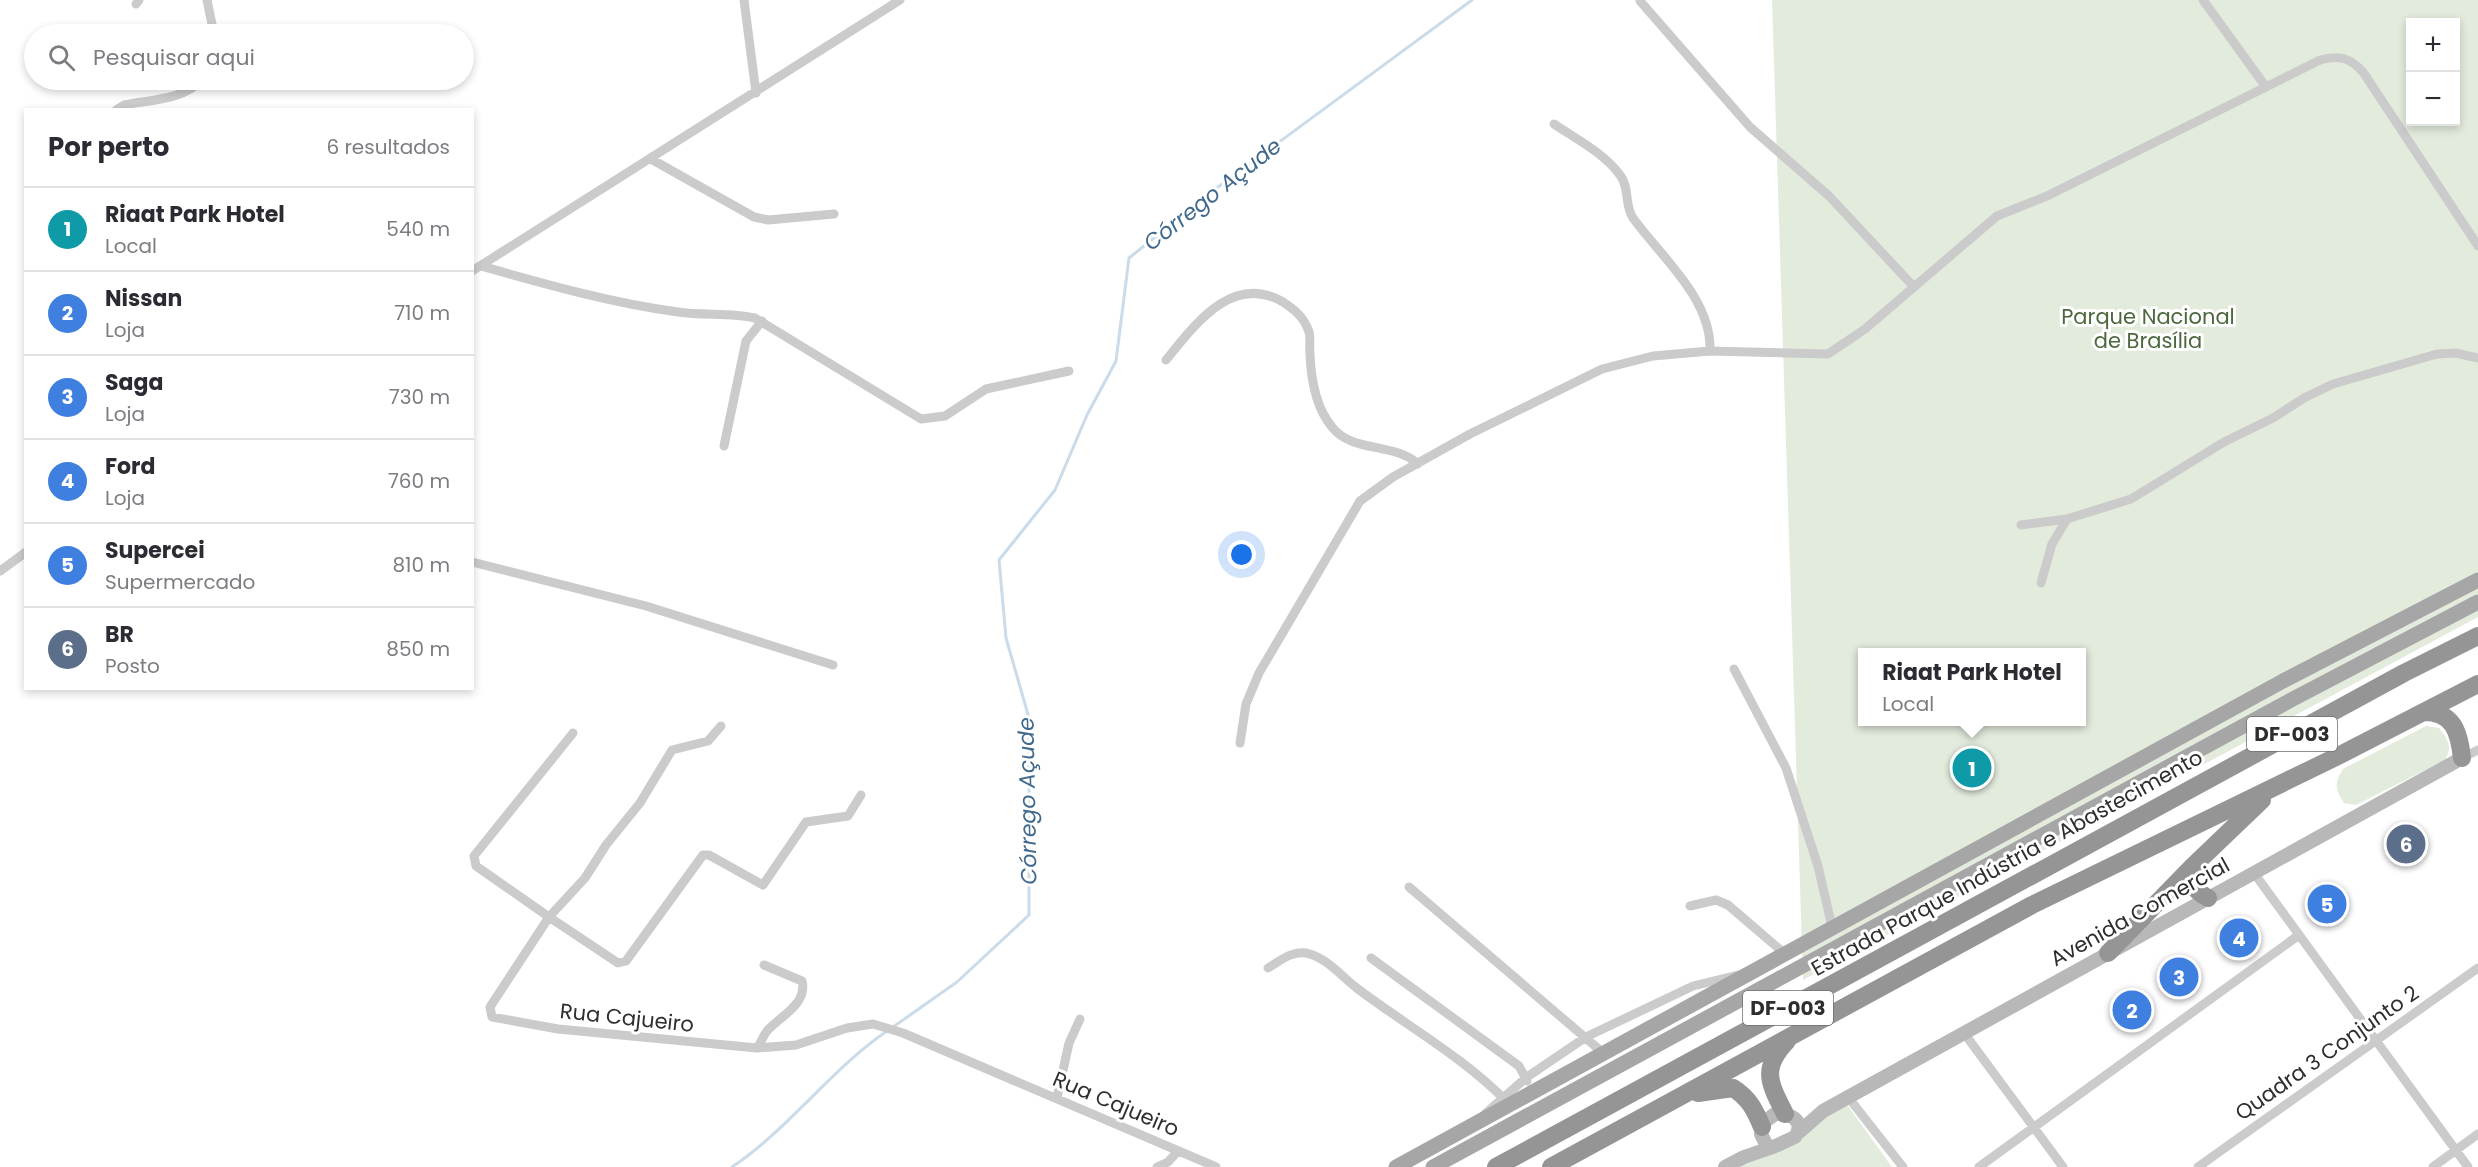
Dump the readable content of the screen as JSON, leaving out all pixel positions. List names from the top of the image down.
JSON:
{
  "streets": {
    "highway": ["DF-003", "Estrada Parque Indústria e Abastecimento"],
    "street": ["Avenida Comercial", "Rua Cajueiro", "Quadra 3 Conjunto 2"]
  },
  "water": ["Córrego Açude"],
  "parks": ["Parque Nacional de Brasília"],
  "page": {
    "map_buttons": ["+", "−"],
    "search": "Pesquisar aqui",
    "heading": ["Por perto", "6 resultados"],
    "list": [
      {
        "mark": "1",
        "name": "Riaat Park Hotel",
        "note": "Local",
        "value": "540 m"
      },
      {
        "mark": "2",
        "name": "Nissan",
        "note": "Loja",
        "value": "710 m"
      },
      {
        "mark": "3",
        "name": "Saga",
        "note": "Loja",
        "value": "730 m"
      },
      {
        "mark": "4",
        "name": "Ford",
        "note": "Loja",
        "value": "760 m"
      },
      {
        "mark": "5",
        "name": "Supercei",
        "note": "Supermercado",
        "value": "810 m"
      },
      {
        "mark": "6",
        "name": "BR",
        "note": "Posto",
        "value": "850 m"
      }
    ],
    "popup": ["Riaat Park Hotel", "Local"],
    "pins": [
      "1",
      "6",
      "5",
      "4",
      "3",
      "2"
    ]
  }
}
